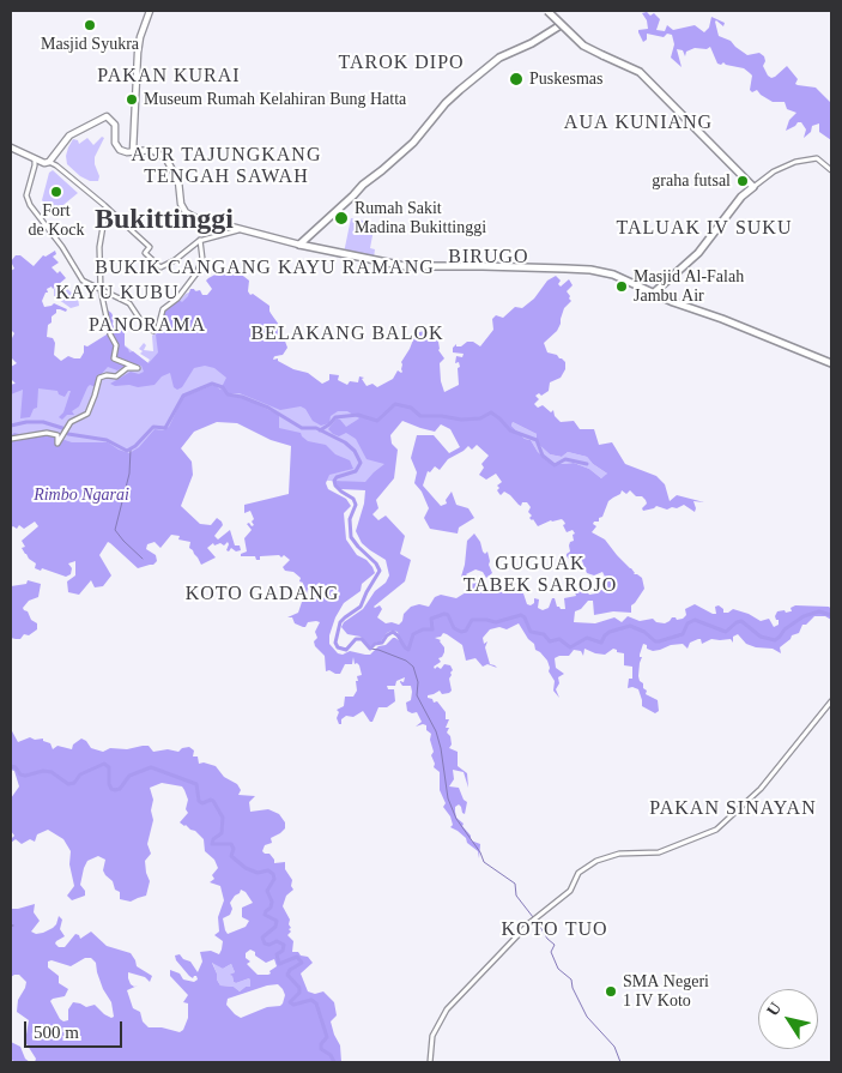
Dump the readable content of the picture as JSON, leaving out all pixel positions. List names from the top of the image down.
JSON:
{
  "districts": [
    "TAROK DIPO",
    "PAKAN KURAI",
    "AUA KUNIANG",
    "AUR TAJUNGKANG TENGAH SAWAH",
    "Bukittinggi",
    "TALUAK IV SUKU",
    "BIRUGO",
    "BUKIK CANGANG KAYU RAMANG",
    "KAYU KUBU",
    "PANORAMA",
    "BELAKANG BALOK",
    "GUGUAK TABEK SAROJO",
    "KOTO GADANG",
    "PAKAN SINAYAN",
    "KOTO TUO"
  ],
  "parks": ["Rimbo Ngarai"],
  "places": [
    "Masjid Syukra",
    "Puskesmas",
    "Museum Rumah Kelahiran Bung Hatta",
    "graha futsal",
    "Fort de Kock",
    "Rumah Sakit Madina Bukittinggi",
    "Masjid Al-Falah Jambu Air",
    "SMA Negeri 1 IV Koto"
  ],
  "scale_bar": "500 m",
  "north": "top left"
}
